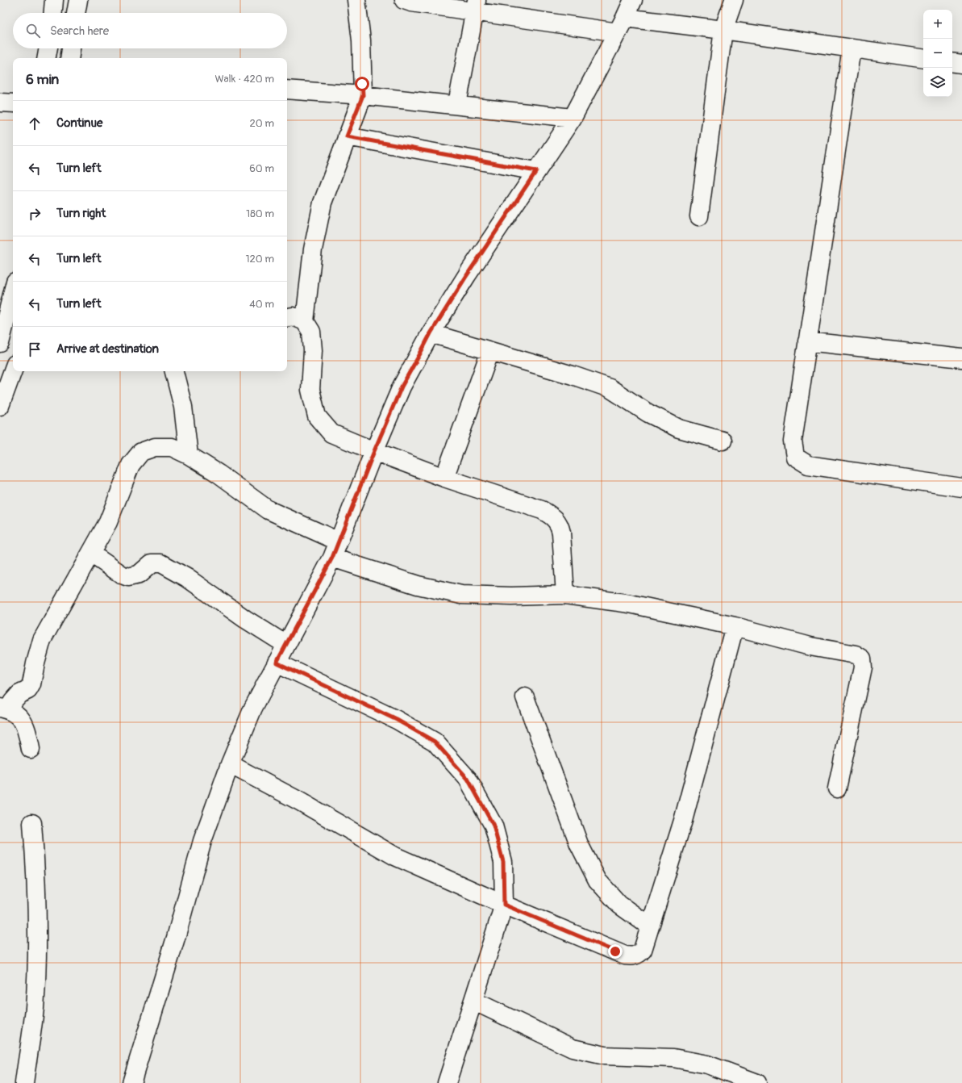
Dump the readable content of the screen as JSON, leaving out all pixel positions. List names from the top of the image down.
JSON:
{
  "page": {
    "map_buttons": ["+", "−"],
    "search": "Search here",
    "heading": ["6 min", "Walk · 420 m"],
    "list": [
      ["Continue", "20 m"],
      ["Turn left", "60 m"],
      ["Turn right", "180 m"],
      ["Turn left", "120 m"],
      ["Turn left", "40 m"],
      "Arrive at destination"
    ]
  }
}
